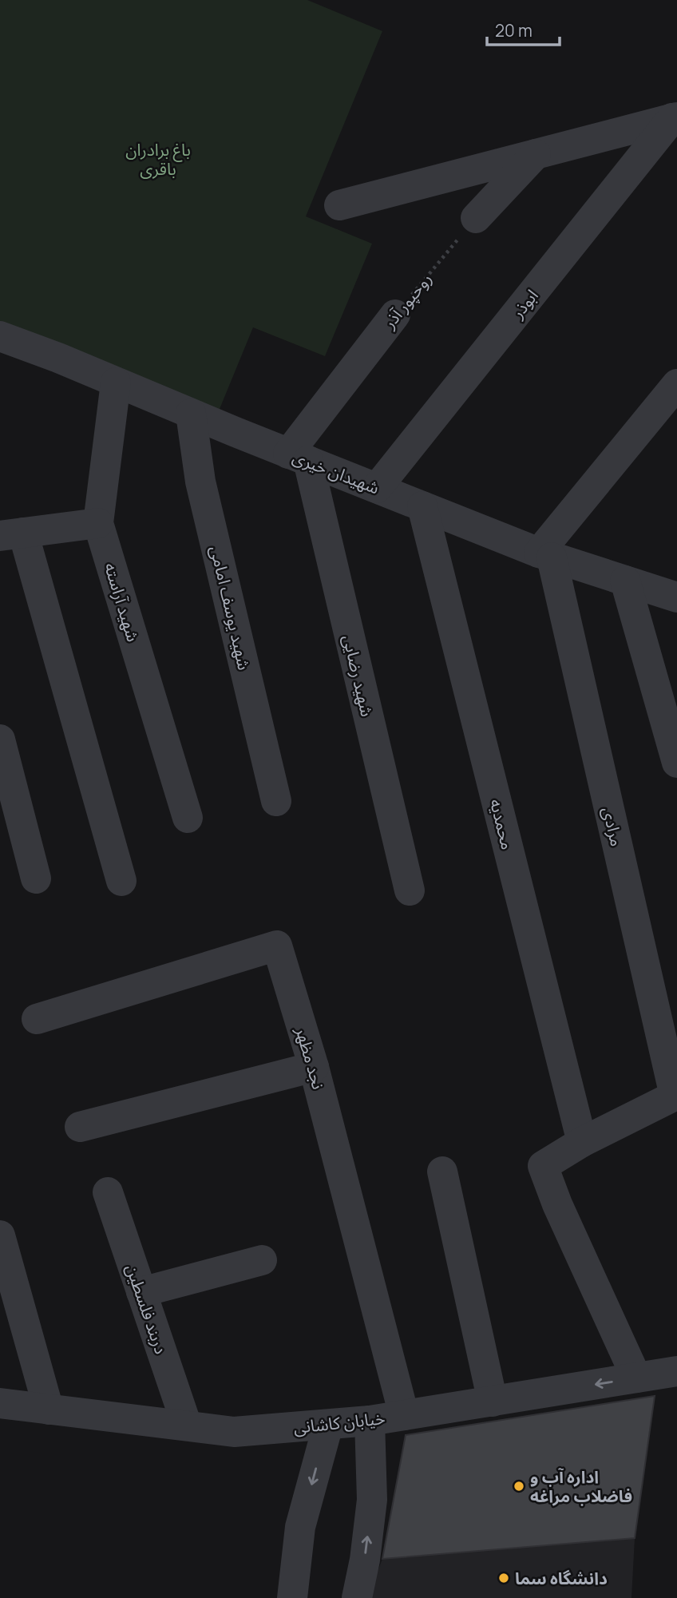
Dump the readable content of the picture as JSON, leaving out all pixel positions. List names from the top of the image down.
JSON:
{
  "streets": {
    "street": [
      "روحپور آذر",
      "ابوذر",
      "شهیدان خیری",
      "شهید آراسته",
      "شهید یوسف امامی",
      "شهید رضایی",
      "محمدیه",
      "مرادی",
      "نجد مظهر",
      "دربند فلسطین",
      "خیابان کاشانی"
    ]
  },
  "crossings": [
    ["روحپور آذر", "شهیدان خیری"],
    ["روحپور آذر", "شهید رضایی"],
    ["ابوذر", "شهیدان خیری"],
    ["شهیدان خیری", "شهید آراسته"],
    ["شهیدان خیری", "شهید یوسف امامی"],
    ["شهیدان خیری", "شهید رضایی"],
    ["شهیدان خیری", "محمدیه"],
    ["شهیدان خیری", "مرادی"],
    ["محمدیه", "مرادی"],
    ["نجد مظهر", "خیابان کاشانی"],
    ["دربند فلسطین", "خیابان کاشانی"]
  ],
  "parks": ["باغ برادران باقری"],
  "places": ["اداره آب و فاضلاب مراغه", "دانشگاه سما"],
  "scale_bar": "20 m"
}
